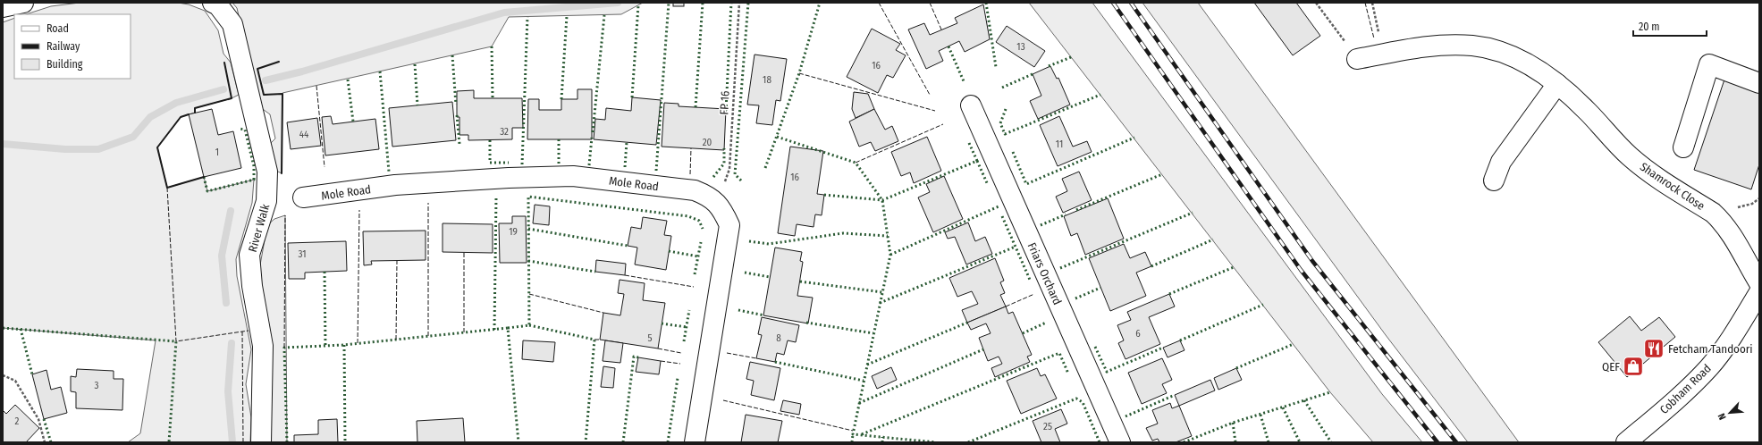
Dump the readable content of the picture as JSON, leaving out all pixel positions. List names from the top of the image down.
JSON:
{
  "streets": {
    "street": [
      "Mole Road",
      "Shamrock Close",
      "River Walk",
      "Friars Orchard",
      "Cobham Road"
    ],
    "path": ["FP 16"]
  },
  "crossings": [
    ["FP 16", "Mole Road"]
  ],
  "places": {
    "restaurant": ["Fetcham Tandoori"],
    "shop": ["QEF"]
  },
  "house_numbers": [
    "13",
    "16",
    "18",
    "32",
    "44",
    "20",
    "11",
    "1",
    "16",
    "19",
    "31",
    "6",
    "5",
    "8",
    "3",
    "2",
    "25"
  ],
  "legend": ["Road", "Railway", "Building"],
  "scale_bar": "20 m",
  "north": "bottom left"
}
